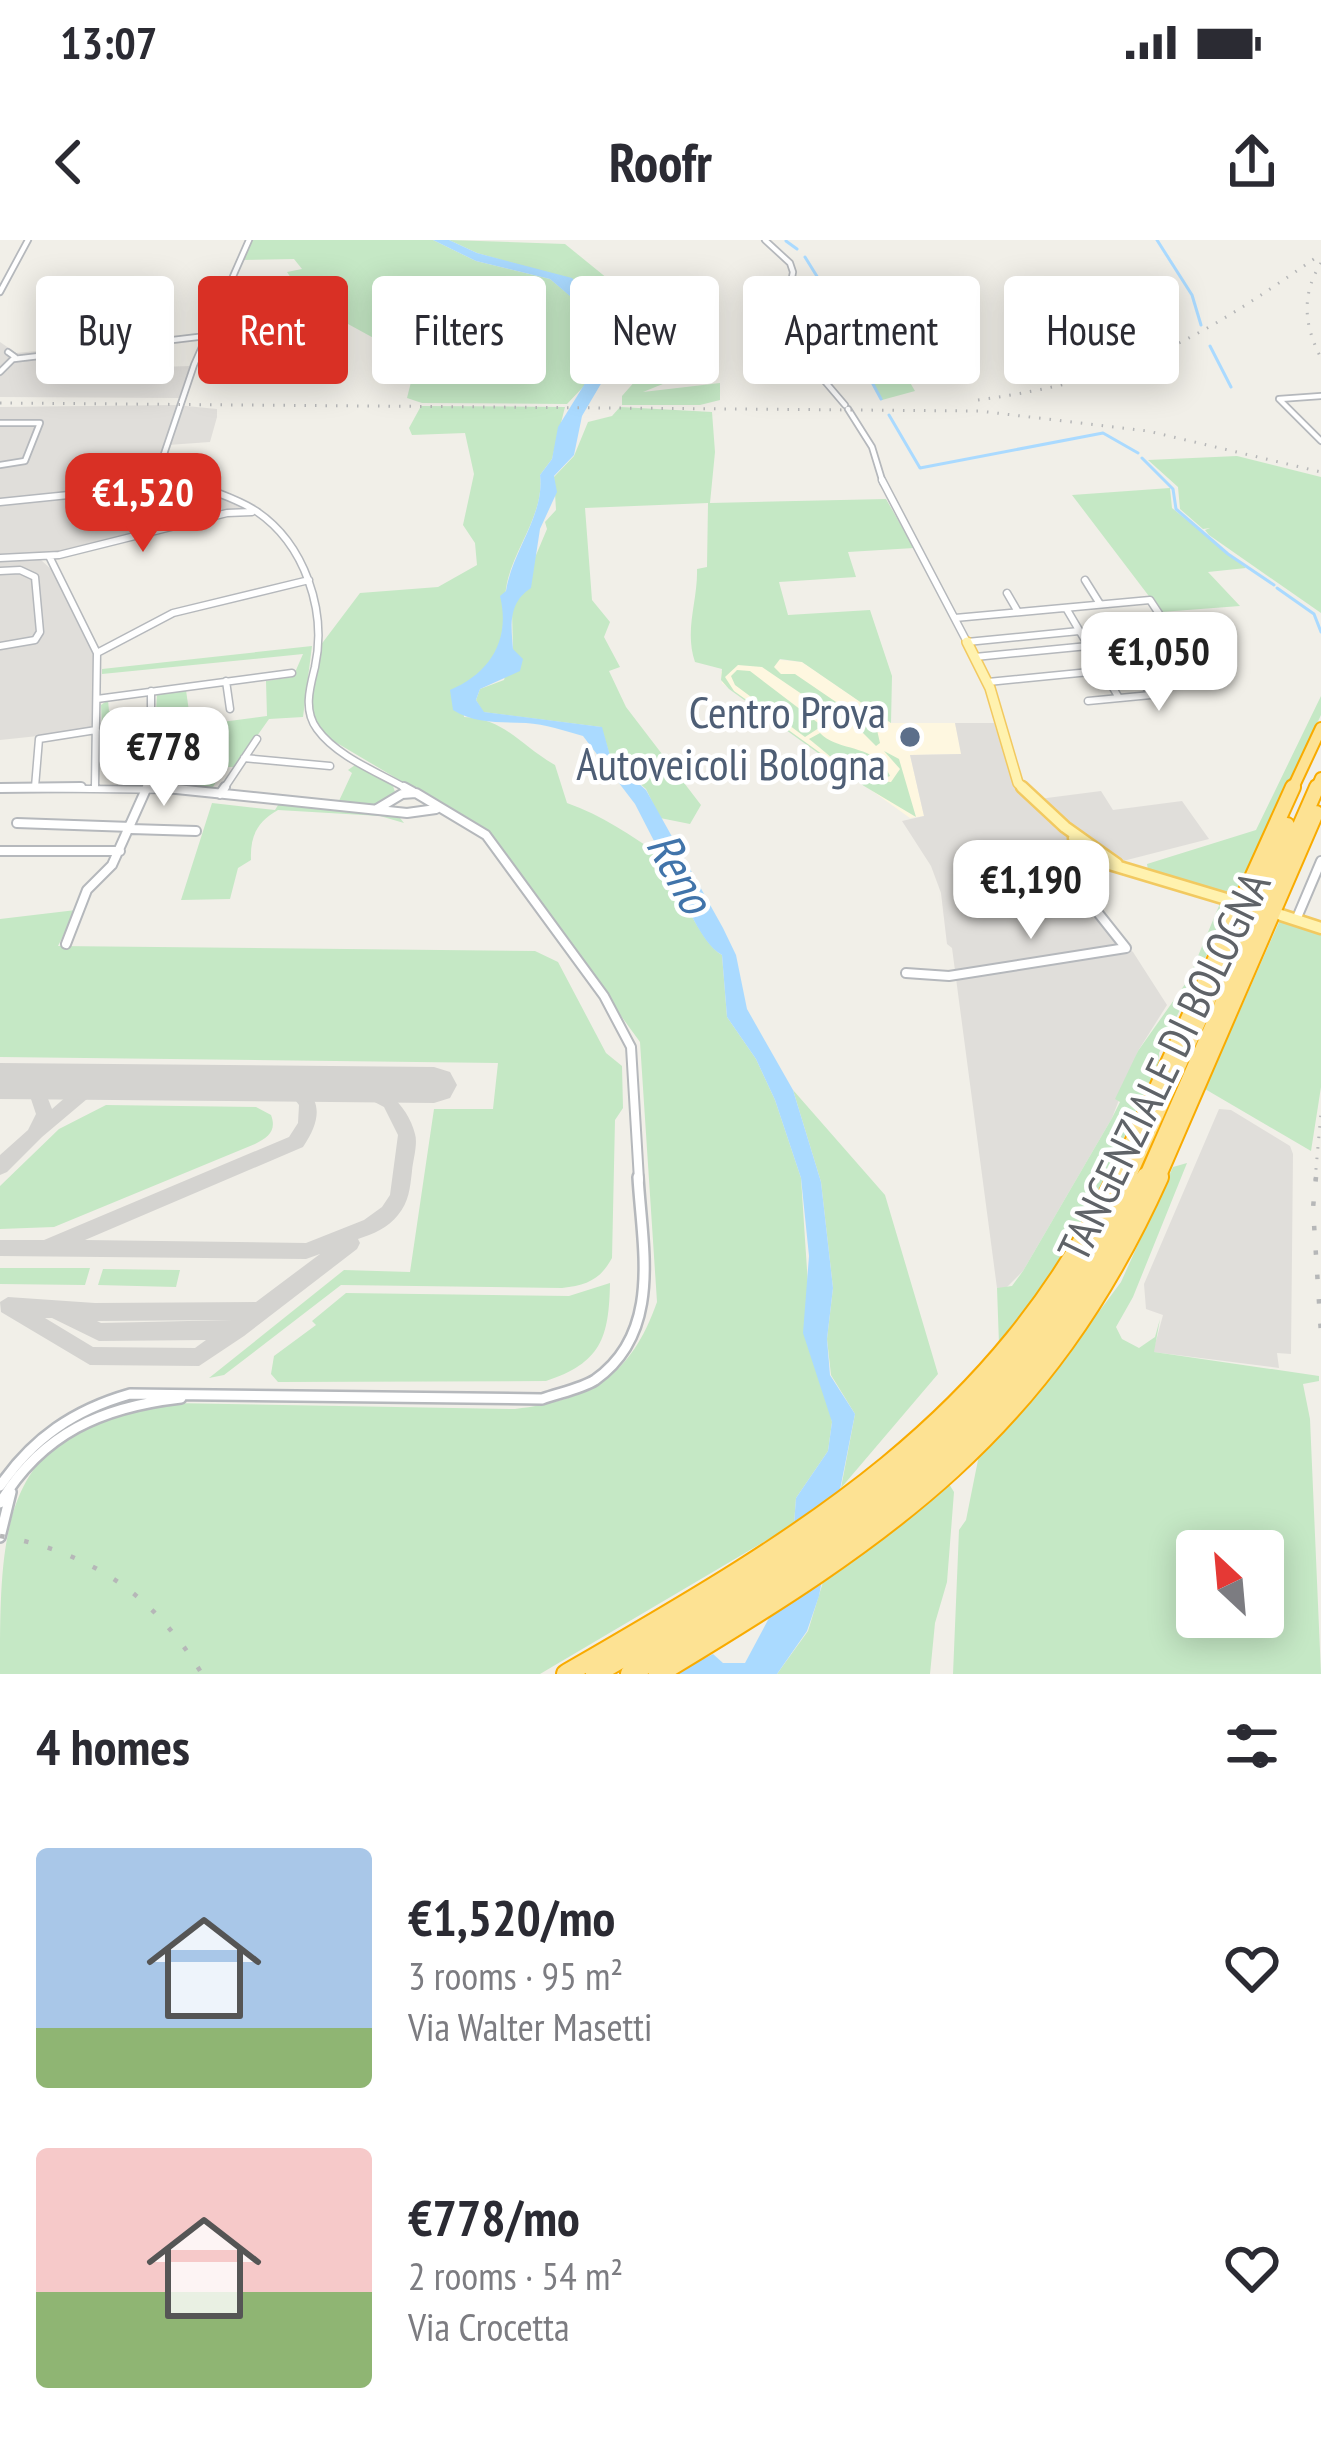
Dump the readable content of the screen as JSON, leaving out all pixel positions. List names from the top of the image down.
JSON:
{
  "streets": {
    "highway": ["TANGENZIALE DI BOLOGNA"]
  },
  "water": ["Reno"],
  "places": ["Centro Prova Autoveicoli Bologna"],
  "north": "top left",
  "page": {
    "status": "13:07",
    "header": "Roofr",
    "chip": [
      "Buy",
      "Rent",
      "Filters",
      "New",
      "Apartment",
      "House"
    ],
    "price": [
      "€1,520",
      "€1,050",
      "€778",
      "€1,190"
    ],
    "heading": "4 homes",
    "list": [
      {
        "name": "€1,520/mo",
        "note": "3 rooms · 95 m² · Via Walter Masetti"
      },
      {
        "name": "€778/mo",
        "note": "2 rooms · 54 m² · Via Crocetta"
      }
    ]
  }
}
